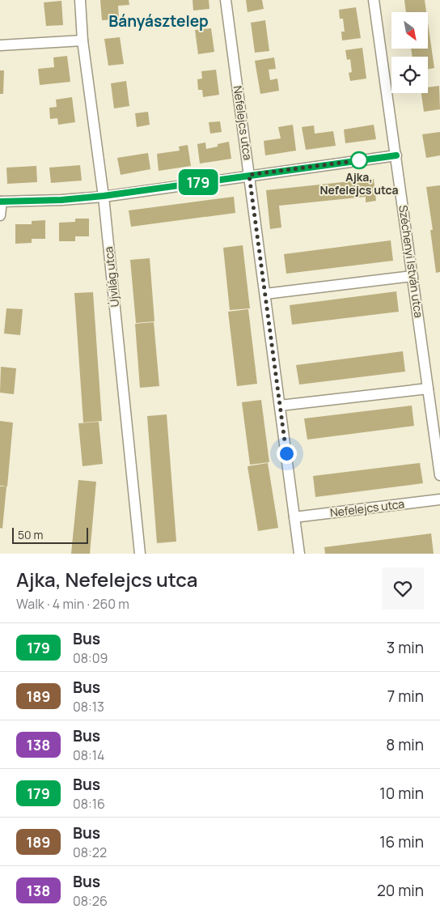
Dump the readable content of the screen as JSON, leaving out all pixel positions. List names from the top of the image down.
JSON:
{
  "streets": {
    "street": ["Nefelejcs utca", "Széchenyi István utca", "Újvilág utca"]
  },
  "districts": ["Bányásztelep"],
  "places": ["Ajka, Nefelejcs utca"],
  "lines": ["bus line 179"],
  "scale_bar": "50 m",
  "north": "bottom right",
  "page": {
    "on_map": "179",
    "scale": "50 m",
    "heading": ["Ajka, Nefelejcs utca", "Walk · 4 min · 260 m"],
    "list": [
      {
        "mark": "179",
        "name": "Bus",
        "note": "08:09",
        "value": "3 min"
      },
      {
        "mark": "189",
        "name": "Bus",
        "note": "08:13",
        "value": "7 min"
      },
      {
        "mark": "138",
        "name": "Bus",
        "note": "08:14",
        "value": "8 min"
      },
      {
        "mark": "179",
        "name": "Bus",
        "note": "08:16",
        "value": "10 min"
      },
      {
        "mark": "189",
        "name": "Bus",
        "note": "08:22",
        "value": "16 min"
      },
      {
        "mark": "138",
        "name": "Bus",
        "note": "08:26",
        "value": "20 min"
      }
    ]
  }
}
